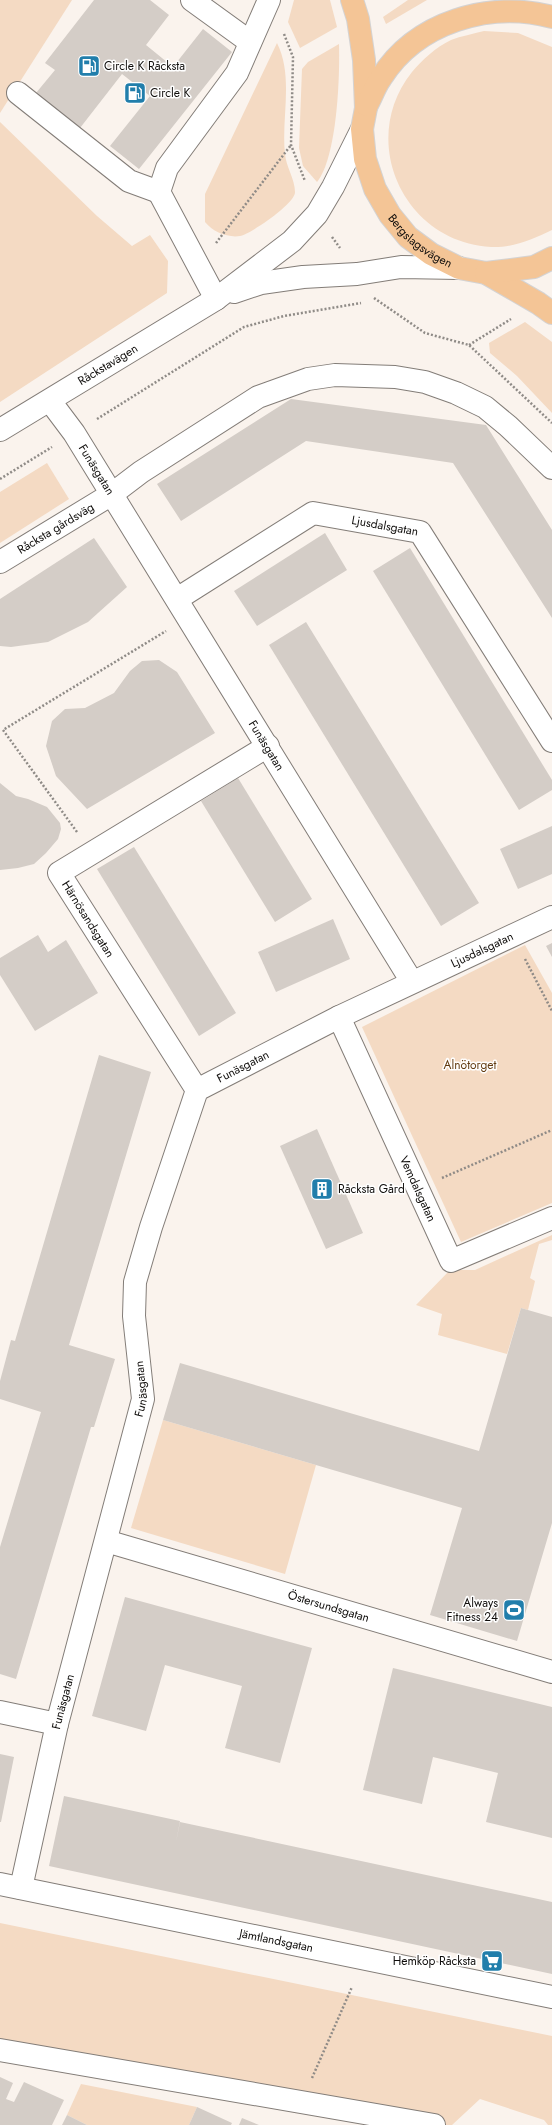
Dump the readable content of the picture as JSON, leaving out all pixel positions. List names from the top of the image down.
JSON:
{
  "streets": {
    "main road": ["Bergslagsvägen"],
    "street": [
      "Råckstavägen",
      "Funäsgatan",
      "Ljusdalsgatan",
      "Råcksta gårdsväg",
      "Härnösandsgatan",
      "Vemdalsgatan",
      "Östersundsgatan",
      "Jämtlandsgatan"
    ]
  },
  "crossings": [
    ["Bergslagsvägen", "Råckstavägen"],
    ["Råckstavägen", "Funäsgatan"],
    ["Funäsgatan", "Ljusdalsgatan"],
    ["Funäsgatan", "Råcksta gårdsväg"],
    ["Funäsgatan", "Härnösandsgatan"],
    ["Funäsgatan", "Vemdalsgatan"],
    ["Funäsgatan", "Östersundsgatan"],
    ["Funäsgatan", "Jämtlandsgatan"]
  ],
  "parks": ["Alnötorget"],
  "places": {
    "fuel station": ["Circle K Råcksta", "Circle K"],
    "building": ["Råcksta Gård"],
    "sports": ["Always Fitness 24"],
    "supermarket": ["Hemköp Råcksta"]
  }
}
